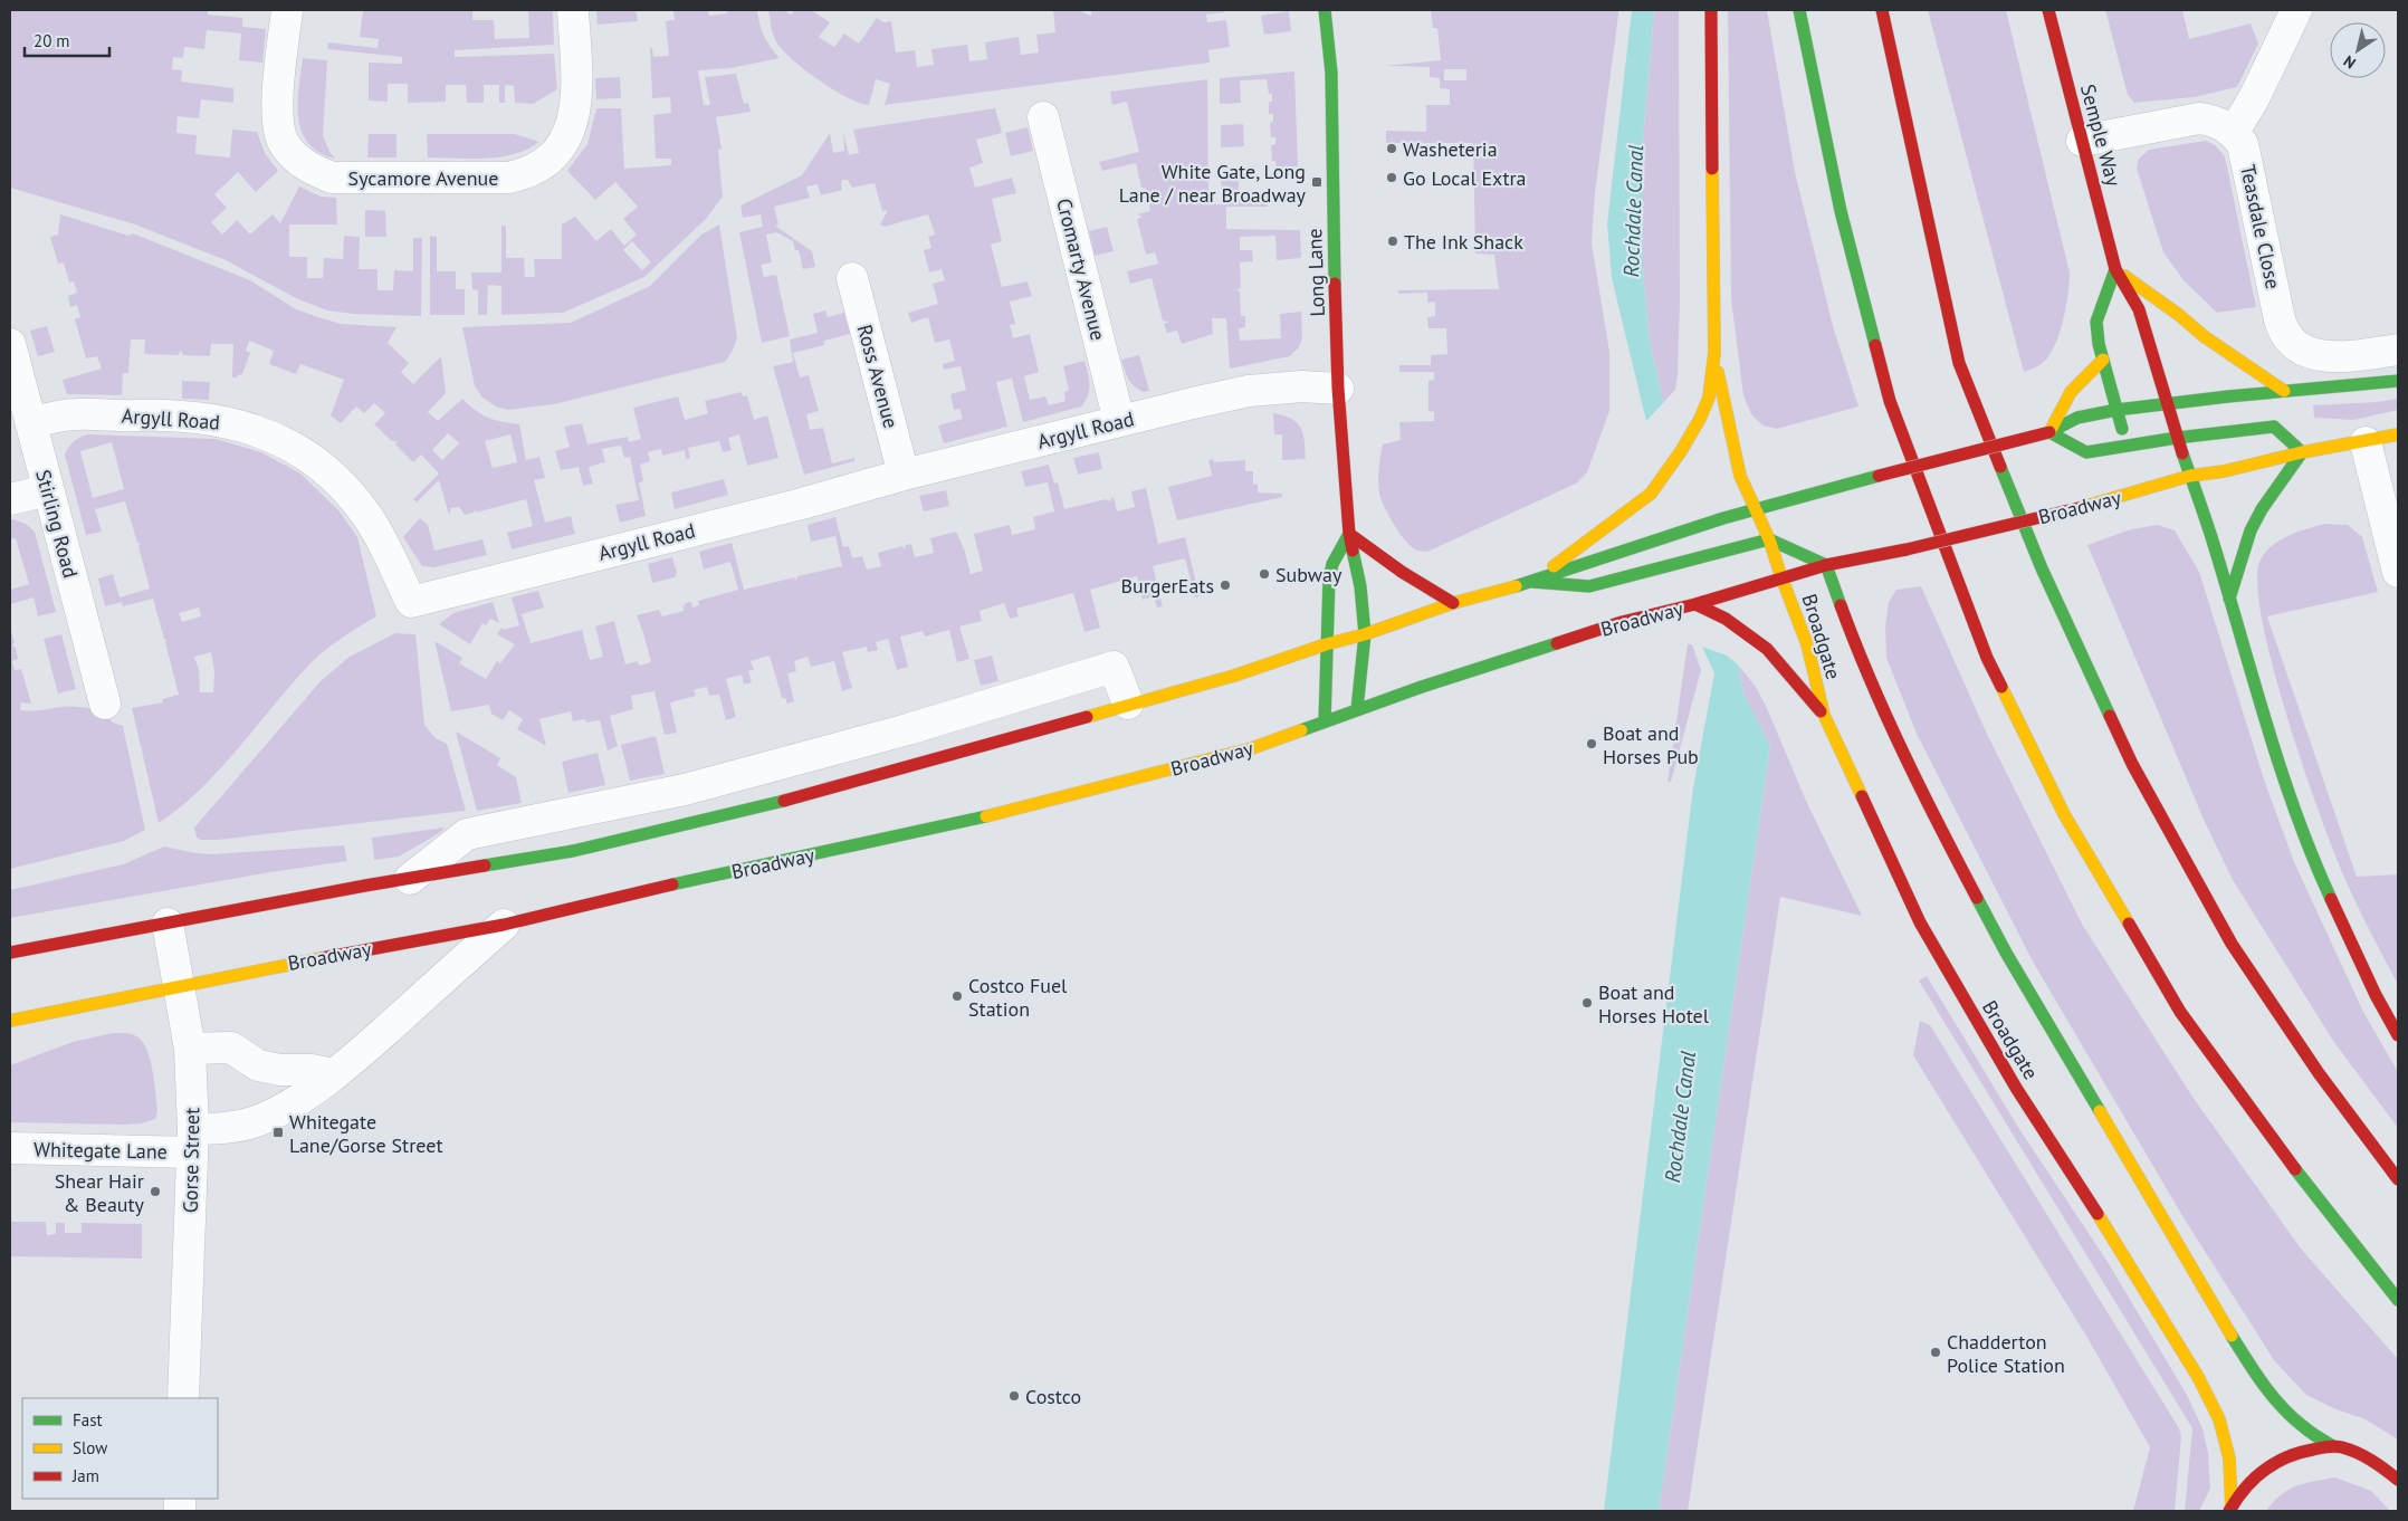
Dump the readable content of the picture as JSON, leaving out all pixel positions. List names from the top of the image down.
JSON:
{
  "streets": {
    "main road": [
      "Semple Way",
      "Long Lane",
      "Broadway",
      "Broadgate"
    ],
    "street": [
      "Sycamore Avenue",
      "Teasdale Close",
      "Cromarty Avenue",
      "Ross Avenue",
      "Argyll Road",
      "Stirling Road",
      "Whitegate Lane",
      "Gorse Street"
    ]
  },
  "crossings": [
    ["Semple Way", "Broadway"],
    ["Cromarty Avenue", "Argyll Road"],
    ["Long Lane", "Argyll Road"],
    ["Long Lane", "Broadway"],
    ["Ross Avenue", "Argyll Road"],
    ["Argyll Road", "Stirling Road"],
    ["Broadway", "Broadgate"],
    ["Broadway", "Whitegate Lane"],
    ["Broadway", "Gorse Street"],
    ["Whitegate Lane", "Gorse Street"]
  ],
  "water": ["Rochdale Canal"],
  "places": {
    "other": [
      "Washeteria",
      "Go Local Extra",
      "The Ink Shack",
      "Subway",
      "BurgerEats",
      "Boat and Horses Pub",
      "Costco Fuel Station",
      "Boat and Horses Hotel",
      "Shear Hair & Beauty",
      "Chadderton Police Station",
      "Costco"
    ],
    "transit": ["White Gate, Long Lane / near Broadway", "Whitegate Lane/Gorse Street"]
  },
  "legend": ["Fast", "Slow", "Jam"],
  "scale_bar": "20 m",
  "north": "bottom left"
}
